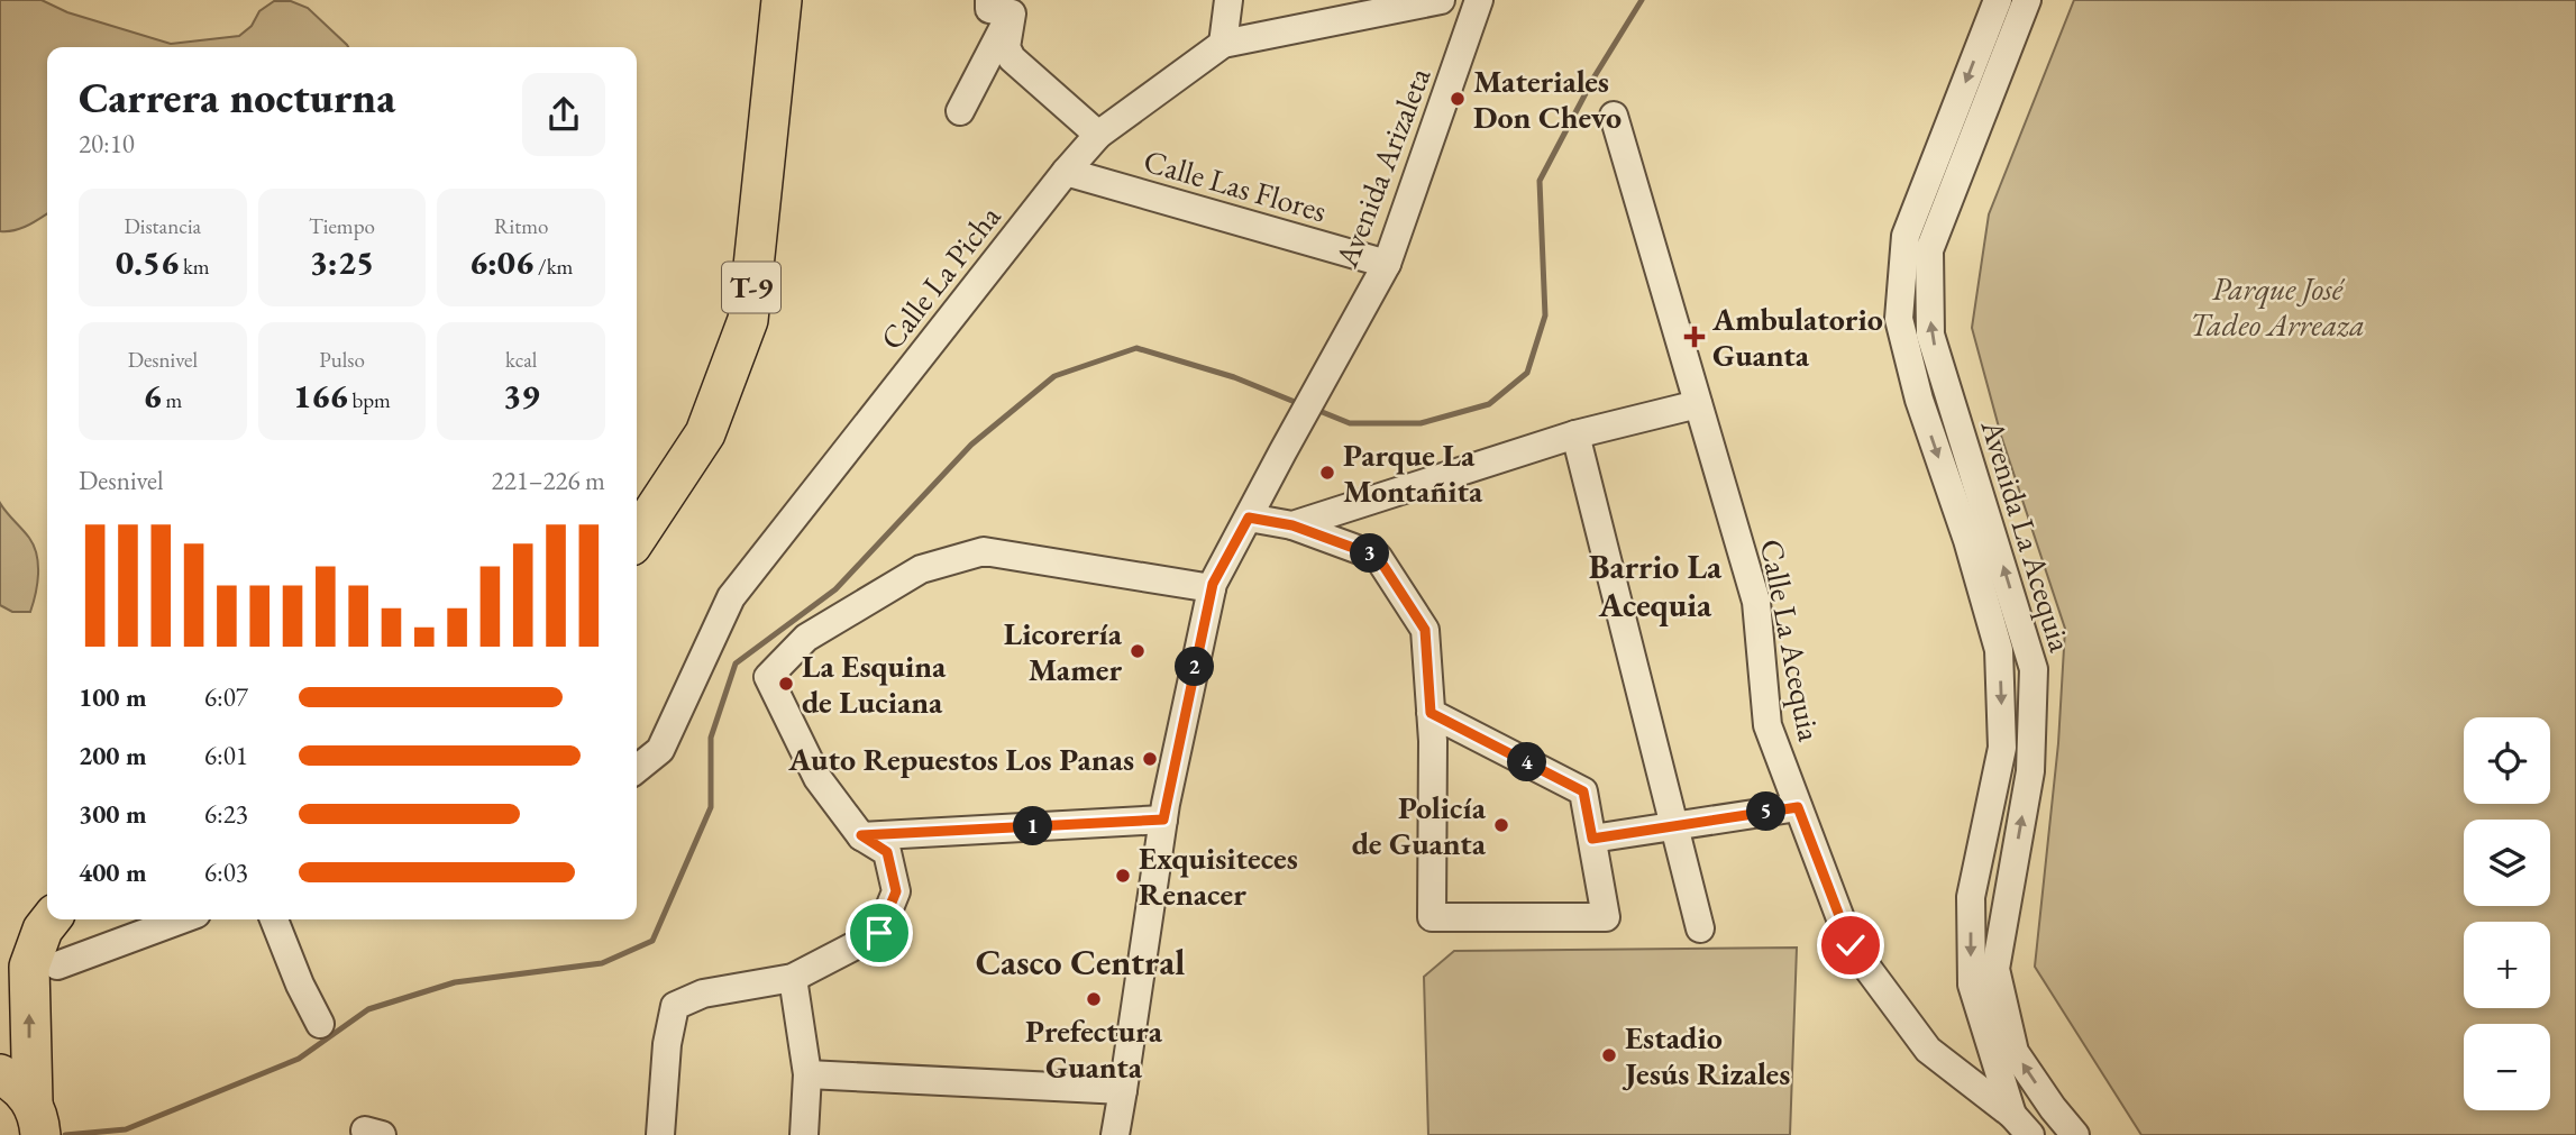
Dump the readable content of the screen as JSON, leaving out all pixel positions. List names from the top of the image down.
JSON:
{
  "streets": {
    "highway": ["T-9"],
    "street": [
      "Avenida Arizaleta",
      "Calle Las Flores",
      "Calle La Picha",
      "Avenida La Acequia",
      "Calle La Acequia"
    ]
  },
  "crossings": [
    ["Avenida Arizaleta", "Calle Las Flores"],
    ["Calle Las Flores", "Calle La Picha"],
    ["Avenida La Acequia", "Calle La Acequia"]
  ],
  "districts": ["Barrio La Acequia", "Casco Central"],
  "parks": ["Parque José Tadeo Arreaza"],
  "places": {
    "other": [
      "Materiales Don Chevo",
      "Parque La Montañita",
      "Licorería Mamer",
      "La Esquina de Luciana",
      "Auto Repuestos Los Panas",
      "Policía de Guanta",
      "Exquisiteces Renacer",
      "Prefectura Guanta",
      "Estadio Jesús Rizales"
    ],
    "health": ["Ambulatorio Guanta"]
  },
  "page": {
    "heading": ["Carrera nocturna", "20:10"],
    "stats": [
      ["Distancia", "0.56 km"],
      ["Tiempo", "3:25"],
      ["Ritmo", "6:06 /km"],
      ["Desnivel", "6 m"],
      ["Pulso", "166 bpm"],
      ["kcal", "39"]
    ],
    "chart": ["Desnivel", "221–226 m"],
    "pins": [
      "3",
      "2",
      "4",
      "5",
      "1"
    ],
    "list": [
      {
        "name": "100 m",
        "note": "6:07"
      },
      {
        "name": "200 m",
        "note": "6:01"
      },
      {
        "name": "300 m",
        "note": "6:23"
      },
      {
        "name": "400 m",
        "note": "6:03"
      }
    ],
    "map_buttons": ["+", "−"]
  }
}
